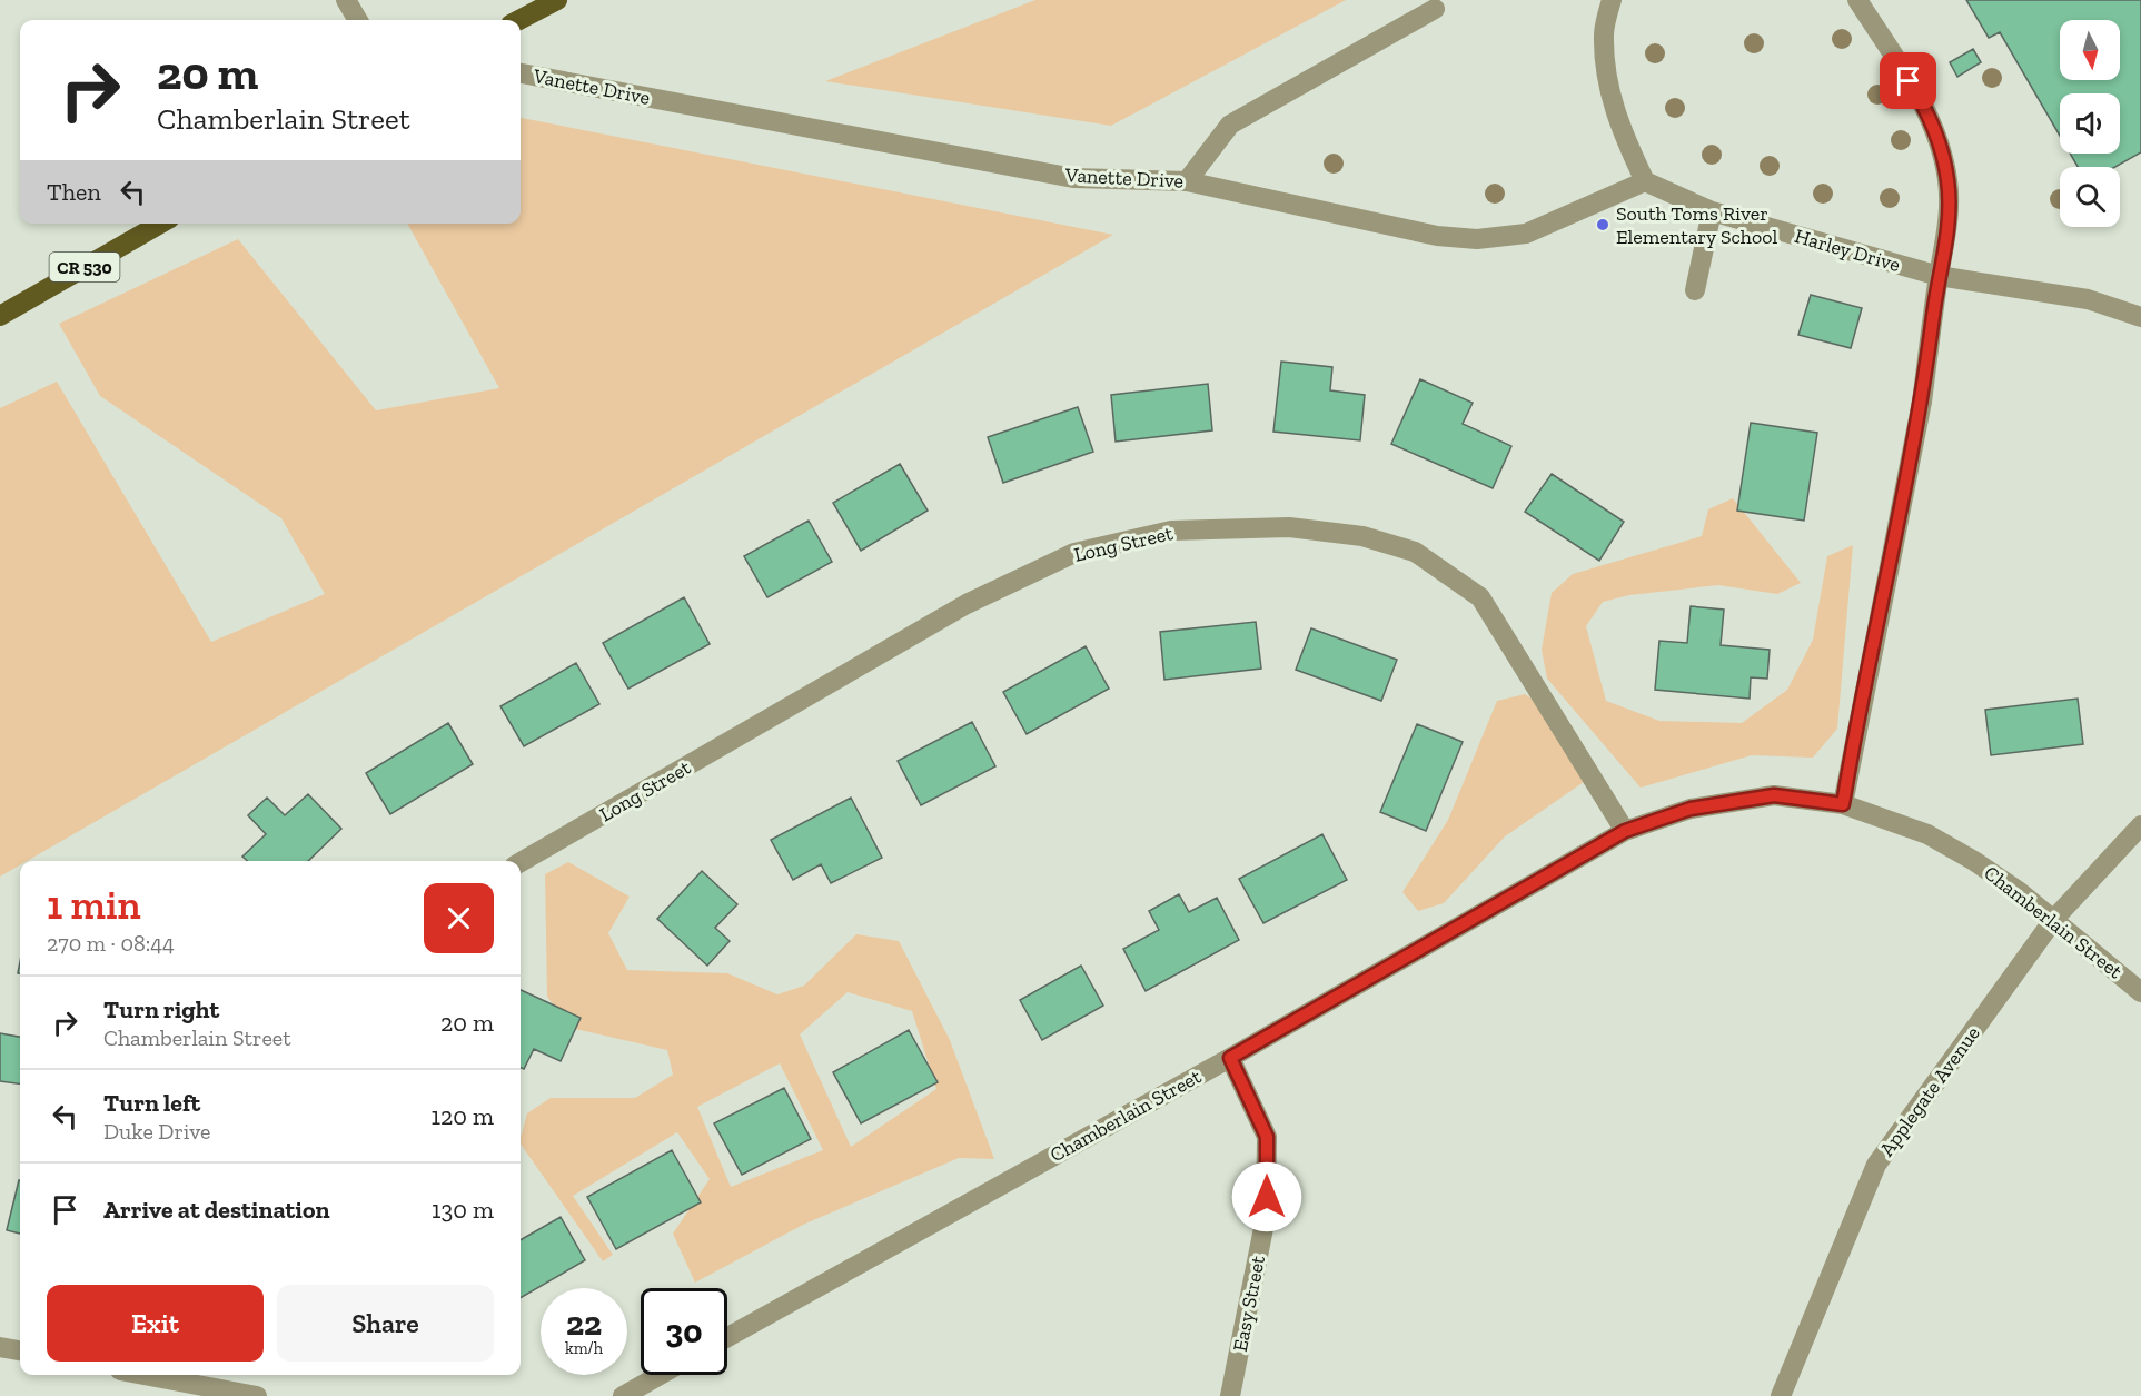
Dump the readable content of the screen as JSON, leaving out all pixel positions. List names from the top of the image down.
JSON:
{
  "streets": {
    "main road": ["CR 530"],
    "street": [
      "Vanette Drive",
      "Harley Drive",
      "Long Street",
      "Chamberlain Street",
      "Applegate Avenue",
      "Easy Street"
    ]
  },
  "crossings": [
    ["Vanette Drive", "Harley Drive"],
    ["Long Street", "Chamberlain Street"],
    ["Chamberlain Street", "Applegate Avenue"],
    ["Chamberlain Street", "Easy Street"]
  ],
  "places": ["South Toms River Elementary School"],
  "north": "bottom",
  "page": {
    "turn": ["20 m", "Chamberlain Street"],
    "then": "Then",
    "heading": ["1 min", "270 m · 08:44"],
    "list": [
      {
        "name": "Turn right",
        "note": "Chamberlain Street",
        "value": "20 m"
      },
      {
        "name": "Turn left",
        "note": "Duke Drive",
        "value": "120 m"
      },
      {
        "name": "Arrive at destination",
        "value": "130 m"
      }
    ],
    "buttons": ["Exit", "Share"],
    "speed": "22 km/h",
    "limit": "30"
  }
}
